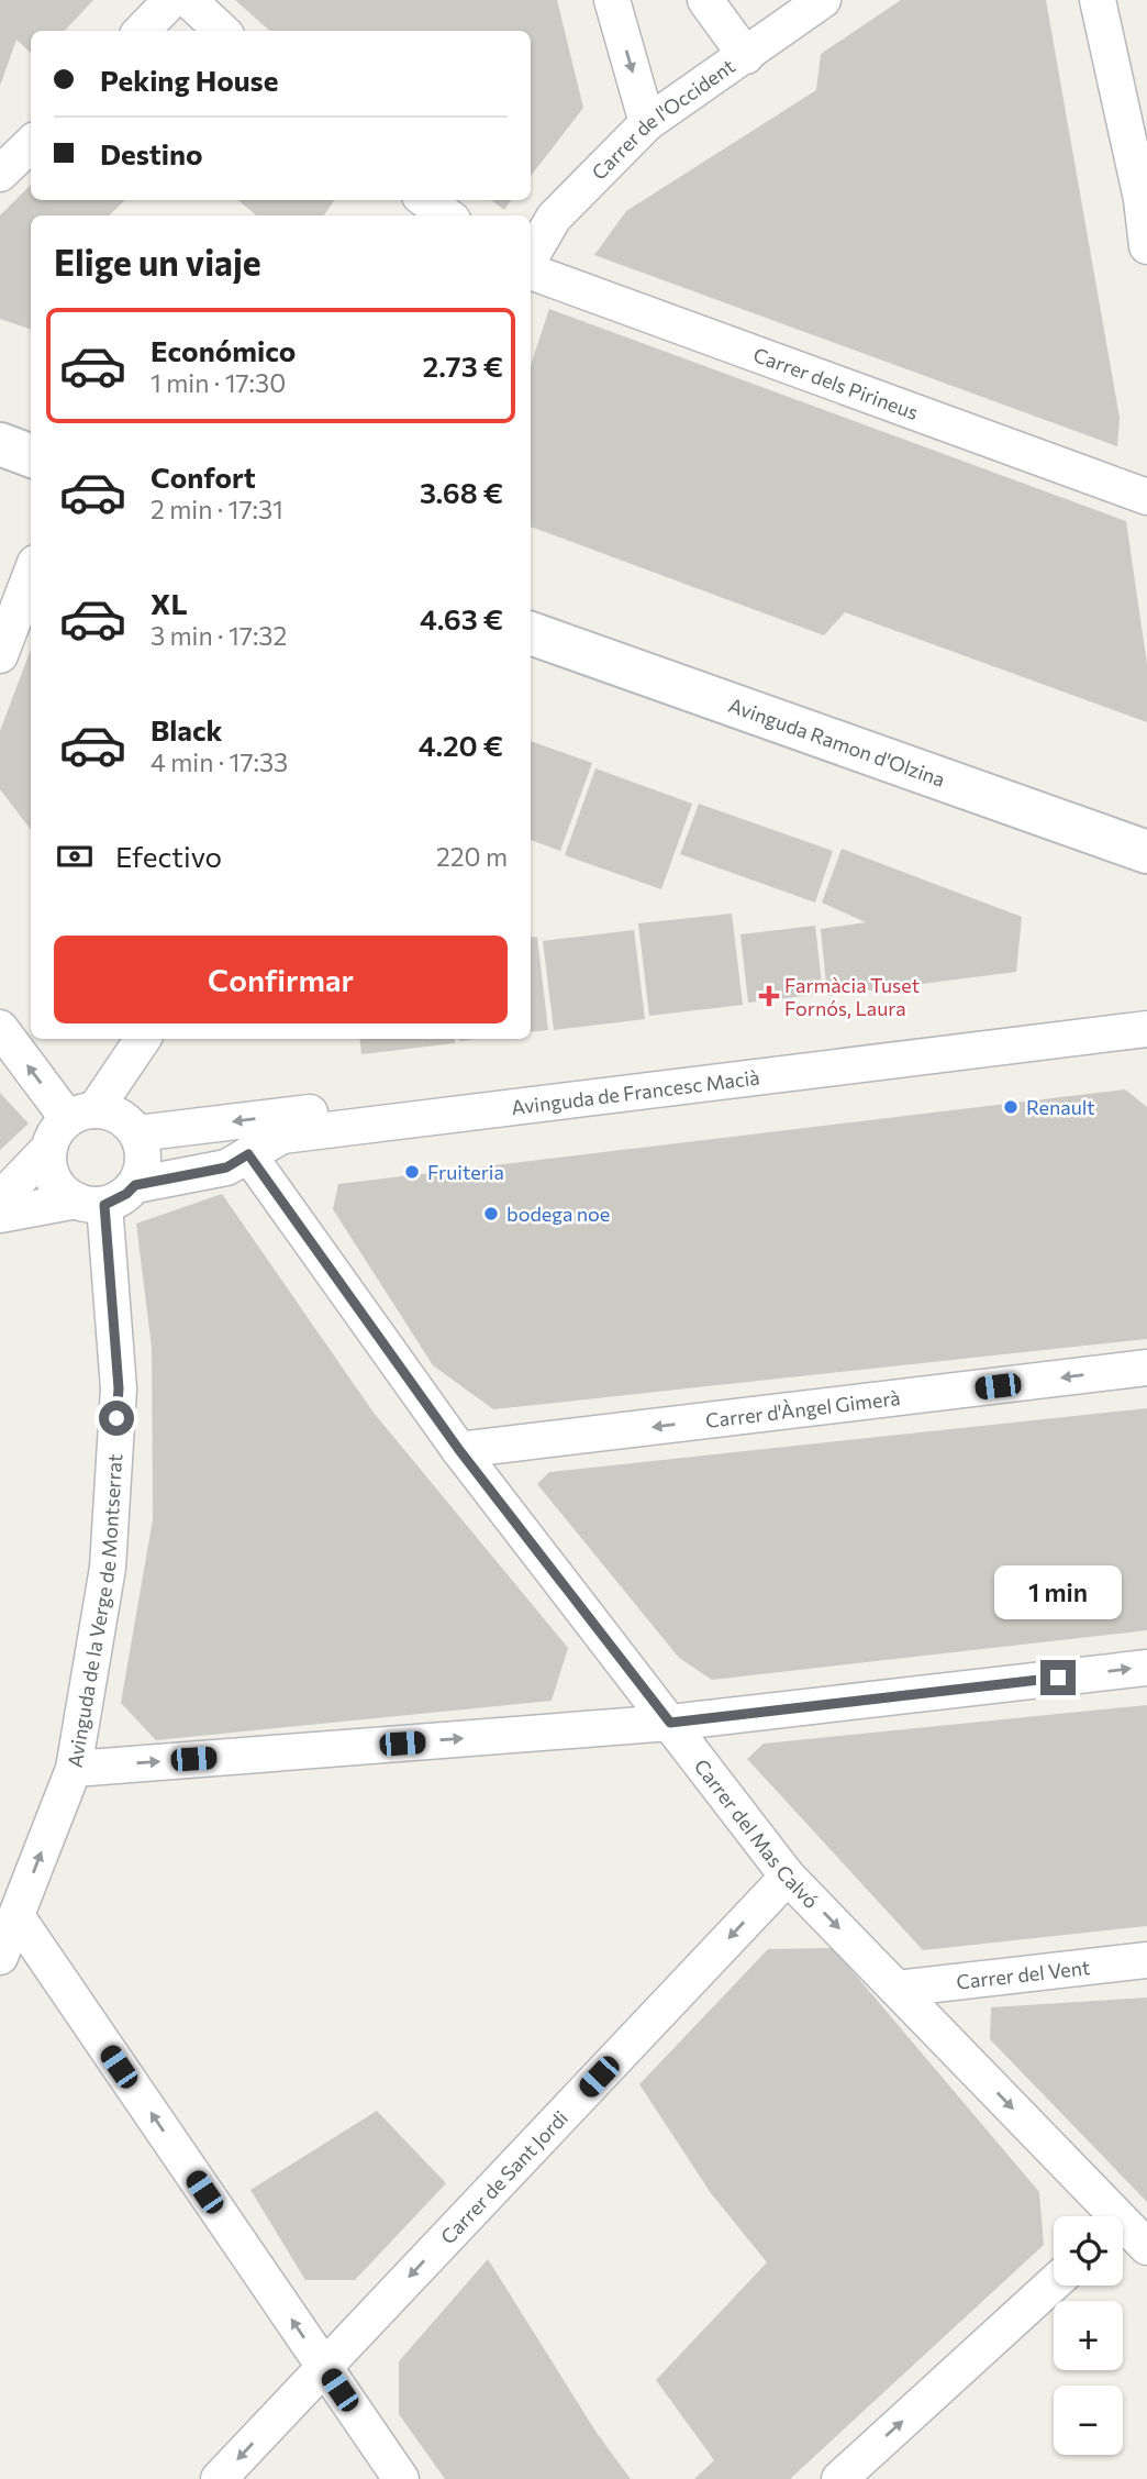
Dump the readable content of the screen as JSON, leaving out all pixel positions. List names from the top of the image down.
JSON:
{
  "streets": {
    "street": [
      "Carrer de l'Occident",
      "Carrer dels Pirineus",
      "Avinguda Ramon d'Olzina",
      "Avinguda de Francesc Macià",
      "Carrer d'Àngel Gimerà",
      "Avinguda de la Verge de Montserrat",
      "Carrer del Mas Calvó",
      "Carrer del Vent",
      "Carrer de Sant Jordi"
    ]
  },
  "crossings": [
    ["Avinguda de Francesc Macià", "Avinguda de la Verge de Montserrat"],
    ["Avinguda de Francesc Macià", "Carrer del Mas Calvó"],
    ["Carrer d'Àngel Gimerà", "Carrer del Mas Calvó"],
    ["Carrer del Mas Calvó", "Carrer del Vent"],
    ["Carrer del Mas Calvó", "Carrer de Sant Jordi"]
  ],
  "one_way": ["Carrer del Mas Calvó", "Carrer de Sant Jordi"],
  "places": {
    "health": ["Farmàcia Tuset Fornós, Laura"],
    "other": ["Renault", "Fruiteria", "bodega noe"]
  },
  "page": {
    "banner": ["Peking House", "Destino"],
    "heading": "Elige un viaje",
    "list": [
      {
        "name": "Económico",
        "note": "1 min · 17:30",
        "value": "2.73 €"
      },
      {
        "name": "Confort",
        "note": "2 min · 17:31",
        "value": "3.68 €"
      },
      {
        "name": "XL",
        "note": "3 min · 17:32",
        "value": "4.63 €"
      },
      {
        "name": "Black",
        "note": "4 min · 17:33",
        "value": "4.20 €"
      }
    ],
    "pay": ["Efectivo", "220 m"],
    "buttons": "Confirmar",
    "bubble": "1 min",
    "map_buttons": ["+", "−"]
  }
}
